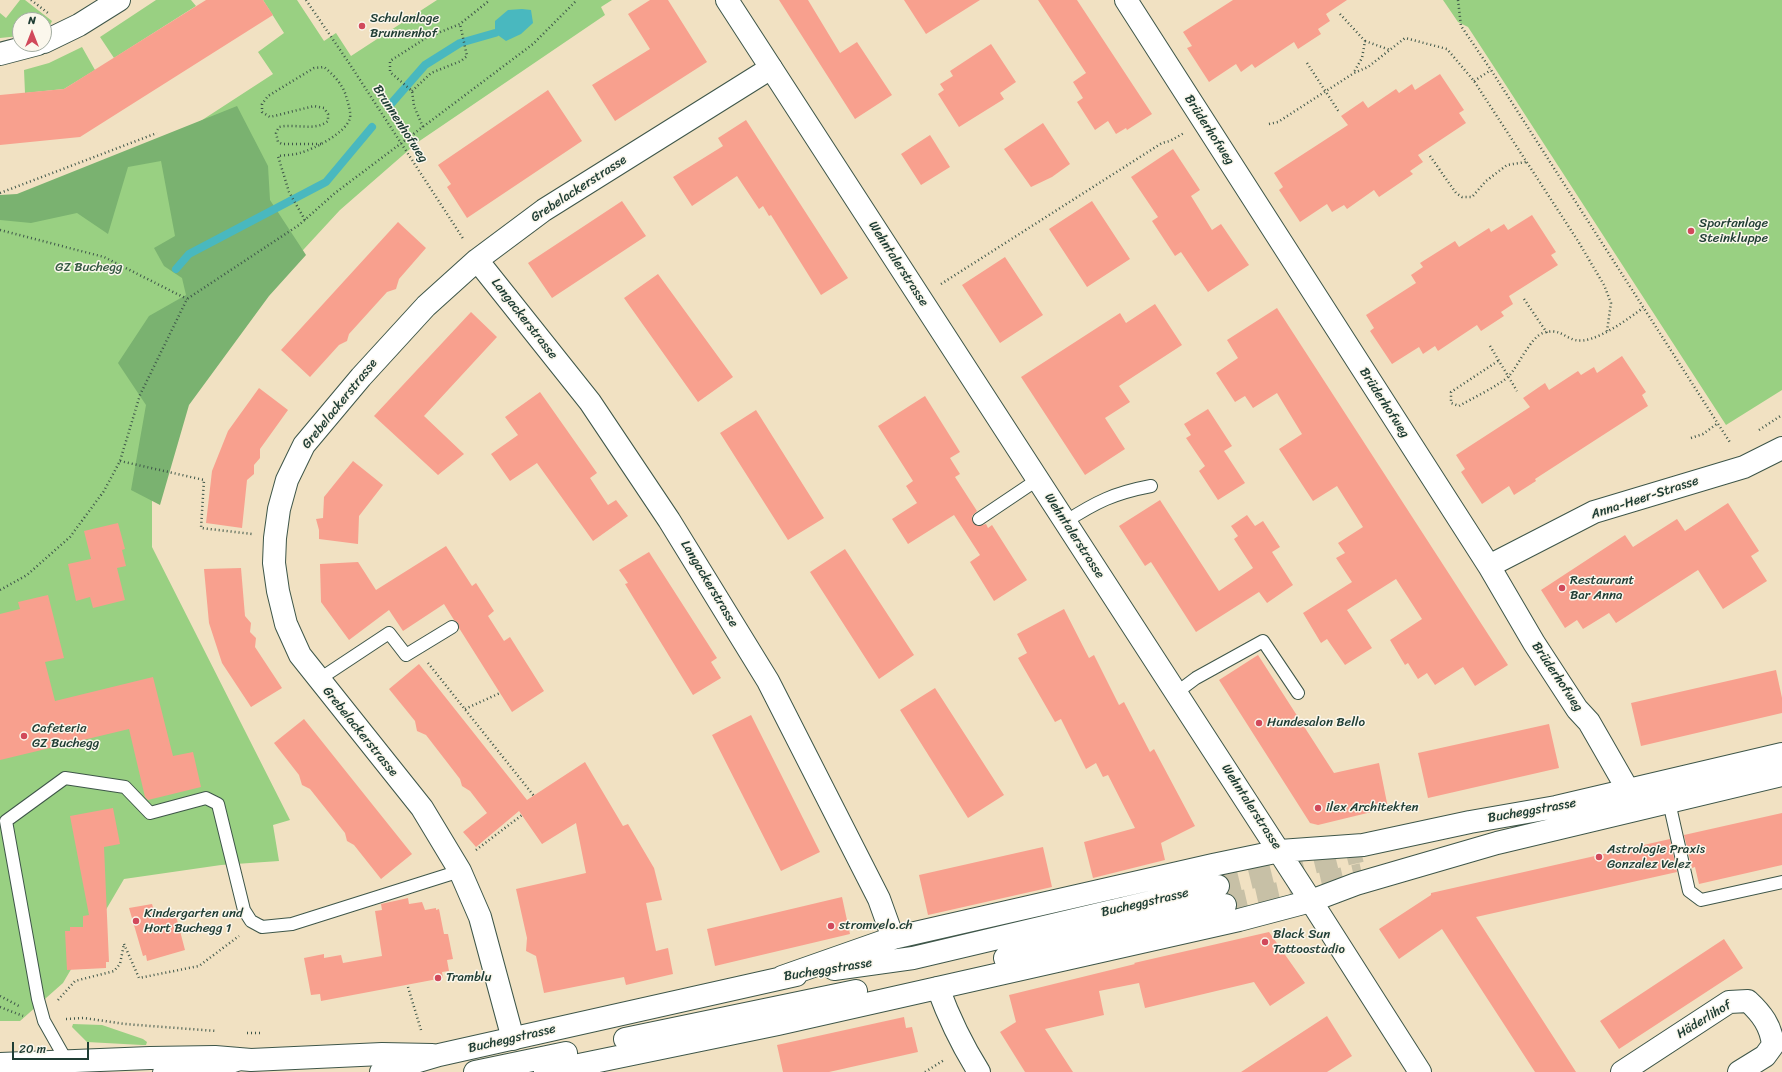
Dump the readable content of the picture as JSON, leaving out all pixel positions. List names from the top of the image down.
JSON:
{
  "streets": {
    "main road": [
      "Brüderhofweg",
      "Grebelackerstrasse",
      "Wehntalerstrasse",
      "Langackerstrasse",
      "Anna-Heer-Strasse",
      "Bucheggstrasse",
      "Häderlihof"
    ],
    "path": ["Brunnenhofweg"]
  },
  "crossings": [
    ["Brunnenhofweg", "Grebelackerstrasse"],
    ["Brunnenhofweg", "Langackerstrasse"],
    ["Brüderhofweg", "Anna-Heer-Strasse"],
    ["Brüderhofweg", "Bucheggstrasse"],
    ["Grebelackerstrasse", "Wehntalerstrasse"],
    ["Grebelackerstrasse", "Langackerstrasse"],
    ["Grebelackerstrasse", "Bucheggstrasse"],
    ["Wehntalerstrasse", "Bucheggstrasse"],
    ["Langackerstrasse", "Bucheggstrasse"]
  ],
  "parks": ["GZ Buchegg"],
  "places": [
    "Schulanlage Brunnenhof",
    "Sportanlage Steinkluppe",
    "Restaurant Bar Anna",
    "Hundesalon Bello",
    "Cafeteria GZ Buchegg",
    "ilex Architekten",
    "Astrologie Praxis Gonzalez Velez",
    "Kindergarten und Hort Buchegg 1",
    "stromvelo.ch",
    "Black Sun Tattoostudio",
    "Tramblu"
  ],
  "scale_bar": "20 m",
  "north": "top"
}
